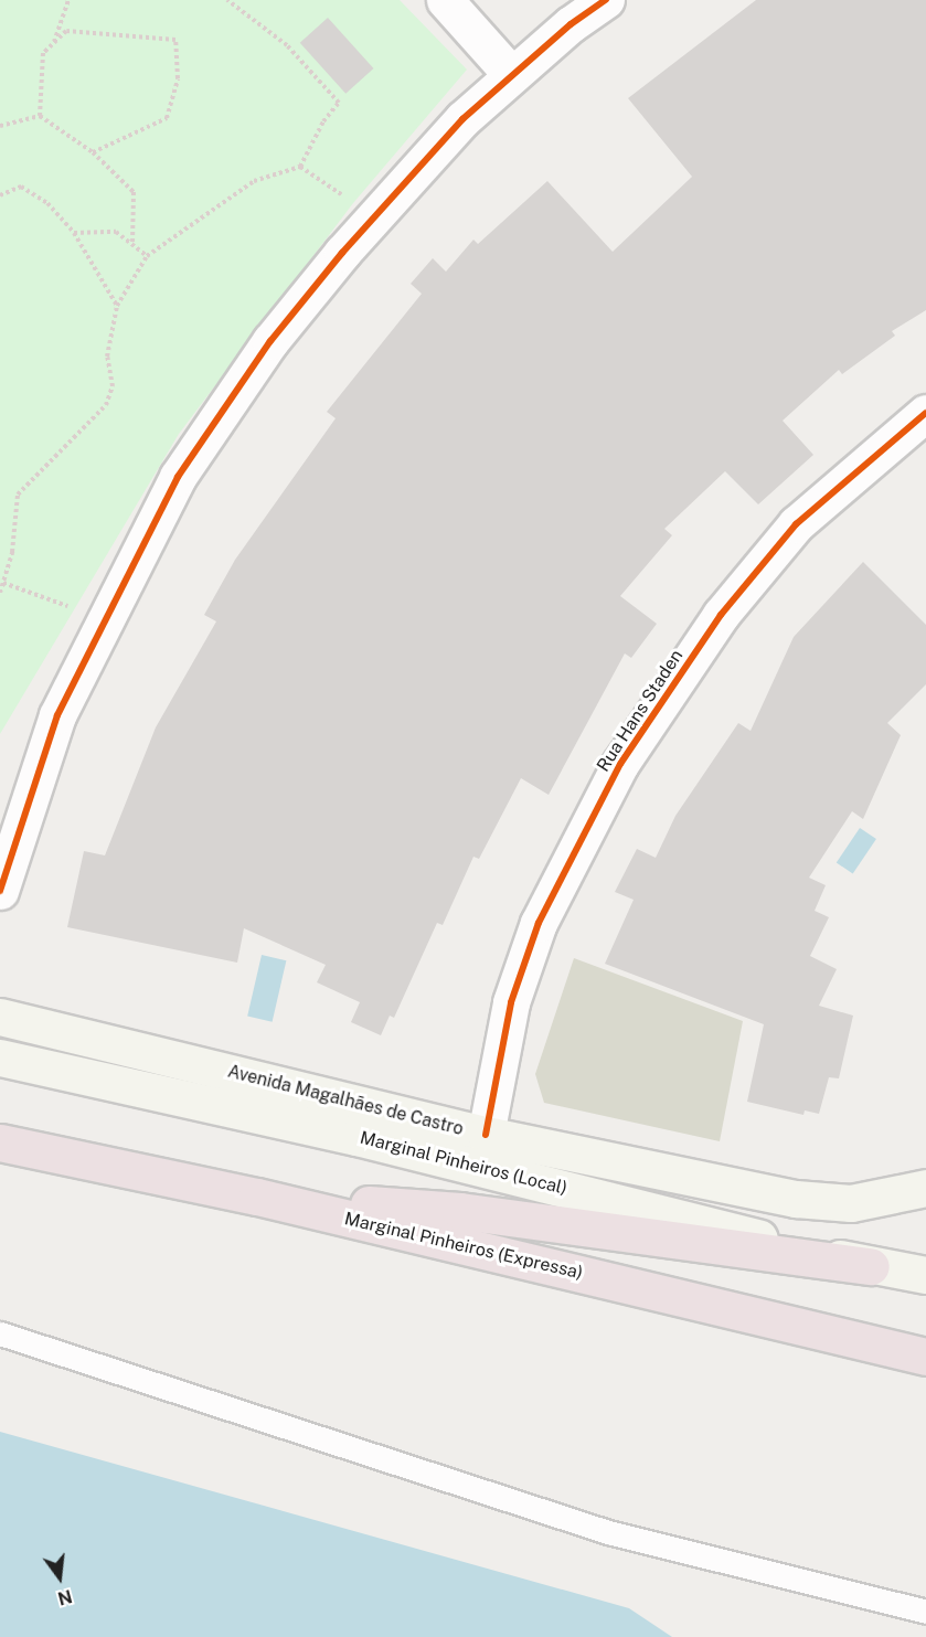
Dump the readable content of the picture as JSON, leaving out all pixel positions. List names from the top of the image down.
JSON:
{
  "streets": {
    "highway": ["Marginal Pinheiros (Expressa)"],
    "main road": ["Avenida Magalhães de Castro", "Marginal Pinheiros (Local)"],
    "street": ["Rua Hans Staden"]
  },
  "crossings": [
    ["Rua Hans Staden", "Avenida Magalhães de Castro"]
  ],
  "north": "bottom"
}
